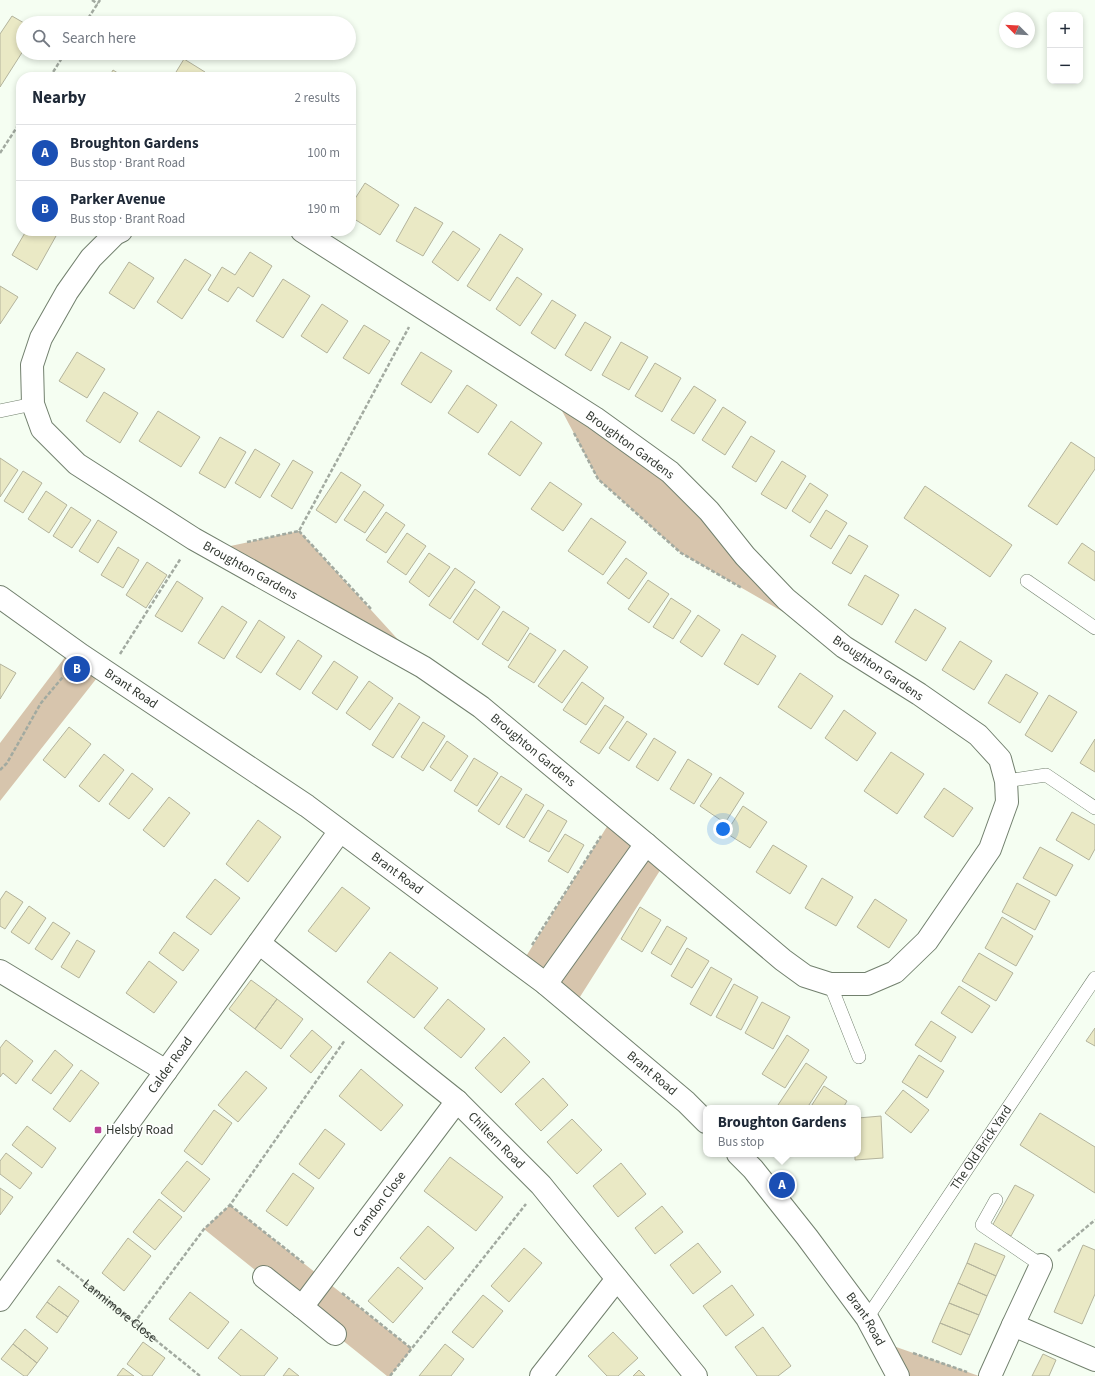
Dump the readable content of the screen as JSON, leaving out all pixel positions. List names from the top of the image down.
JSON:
{
  "streets": {
    "street": [
      "Broughton Gardens",
      "Brant Road",
      "Calder Road",
      "Chiltern Road",
      "Camdon Close"
    ],
    "lane": ["The Old Brick Yard"],
    "path": ["Lannimore Close"]
  },
  "crossings": [
    ["Brant Road", "Calder Road"],
    ["Brant Road", "The Old Brick Yard"],
    ["Calder Road", "Chiltern Road"],
    ["Calder Road", "Lannimore Close"],
    ["Chiltern Road", "Camdon Close"]
  ],
  "places": {
    "transit": ["Helsby Road"]
  },
  "north": "top left",
  "page": {
    "map_buttons": ["+", "−"],
    "search": "Search here",
    "heading": ["Nearby", "2 results"],
    "list": [
      {
        "mark": "A",
        "name": "Broughton Gardens",
        "note": "Bus stop · Brant Road",
        "value": "100 m"
      },
      {
        "mark": "B",
        "name": "Parker Avenue",
        "note": "Bus stop · Brant Road",
        "value": "190 m"
      }
    ],
    "pins": ["B", "A"],
    "popup": ["Broughton Gardens", "Bus stop"]
  }
}
